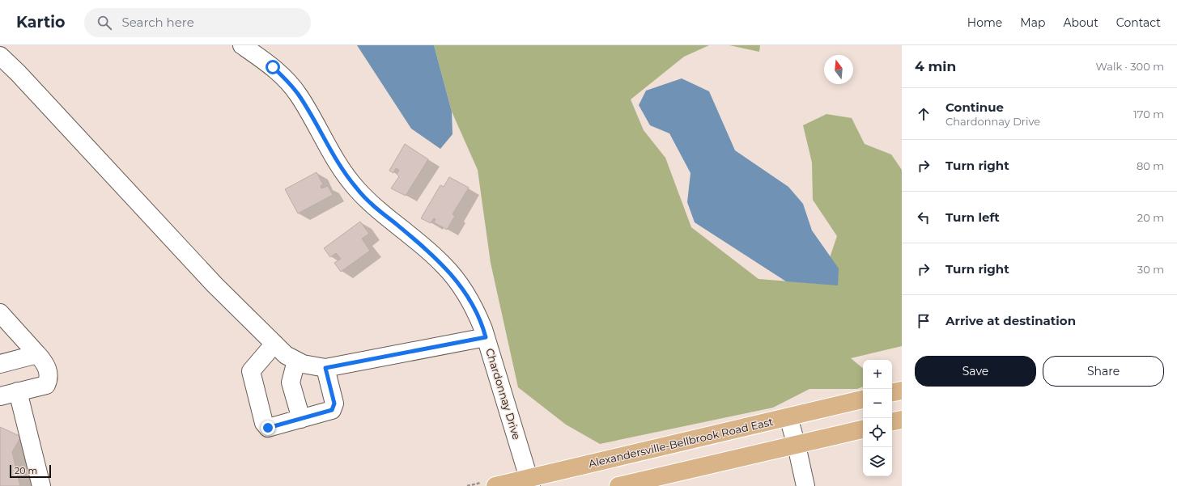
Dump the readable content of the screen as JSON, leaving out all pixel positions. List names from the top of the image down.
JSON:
{
  "streets": {
    "main road": ["Alexandersville-Bellbrook Road East"],
    "street": ["Chardonnay Drive"]
  },
  "crossings": [
    ["Chardonnay Drive", "Alexandersville-Bellbrook Road East"]
  ],
  "scale_bar": "20 m",
  "north": "top",
  "page": {
    "header": "Kartio",
    "search": "Search here",
    "nav": [
      "Home",
      "Map",
      "About",
      "Contact"
    ],
    "heading": ["4 min", "Walk · 300 m"],
    "list": [
      ["Continue", "Chardonnay Drive", "170 m"],
      ["Turn right", "80 m"],
      ["Turn left", "20 m"],
      ["Turn right", "30 m"],
      "Arrive at destination"
    ],
    "buttons": ["Save", "Share"],
    "map_buttons": ["+", "−"],
    "scale": "20 m"
  }
}
